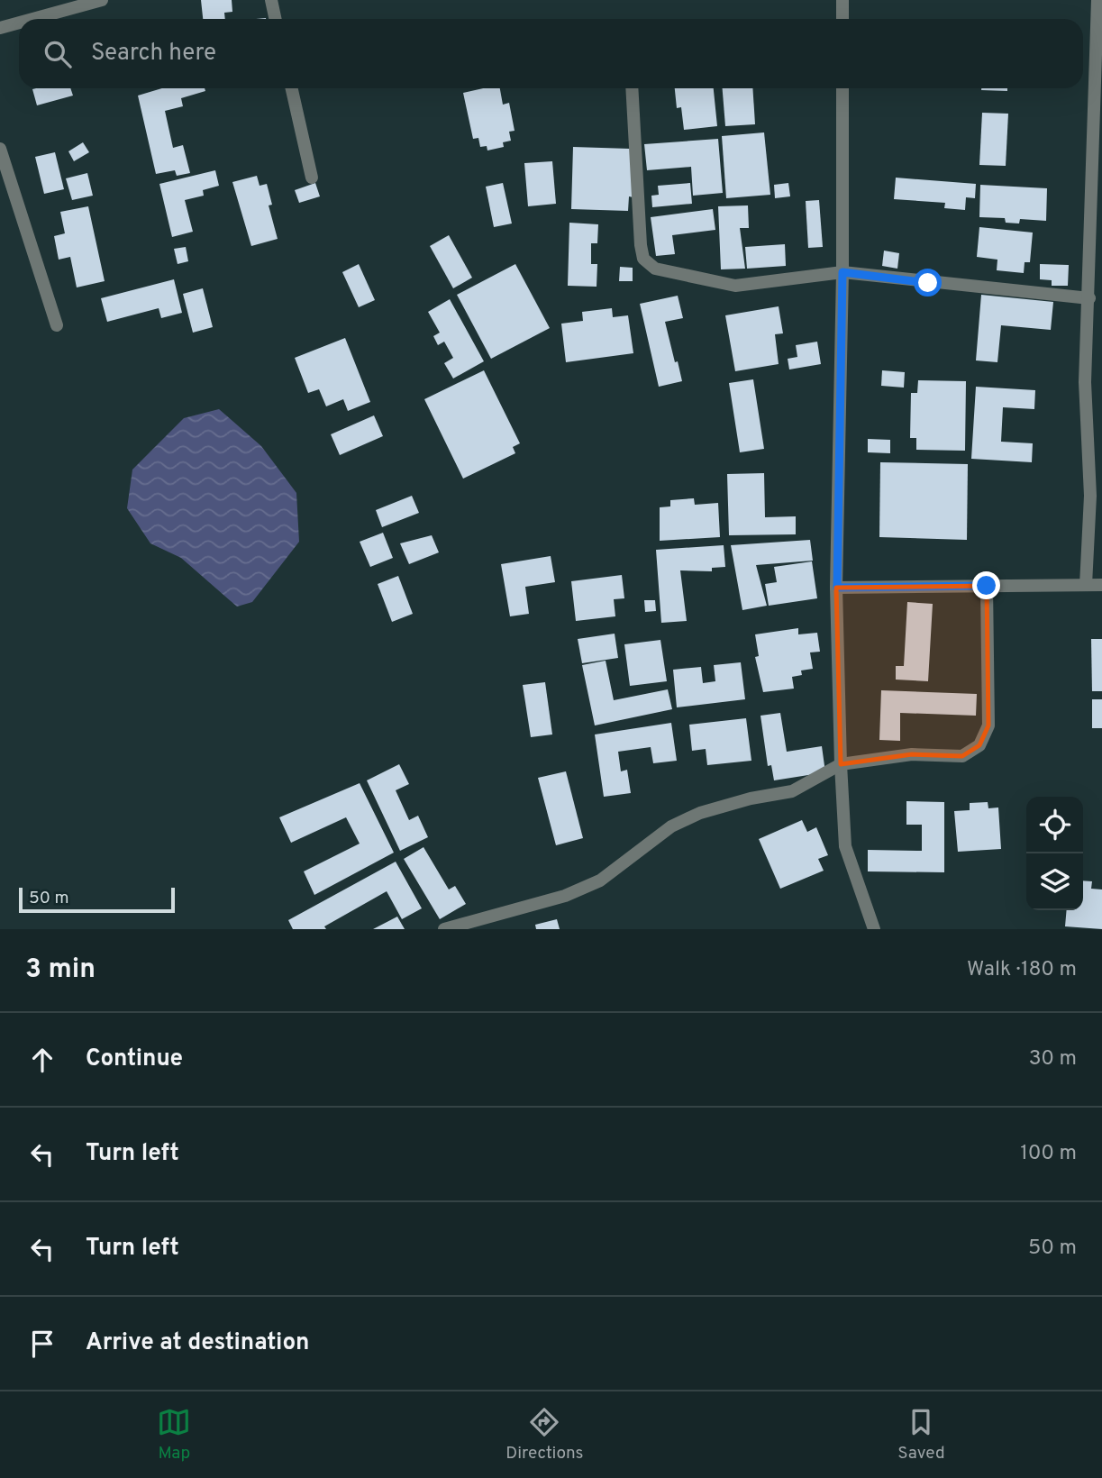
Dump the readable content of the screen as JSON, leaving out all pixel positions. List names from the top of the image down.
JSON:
{
  "scale_bar": "50 m",
  "page": {
    "search": "Search here",
    "scale": "50 m",
    "heading": ["3 min", "Walk · 180 m"],
    "list": [
      ["Continue", "30 m"],
      ["Turn left", "100 m"],
      ["Turn left", "50 m"],
      "Arrive at destination"
    ],
    "nav": ["Map", "Directions", "Saved"]
  }
}
